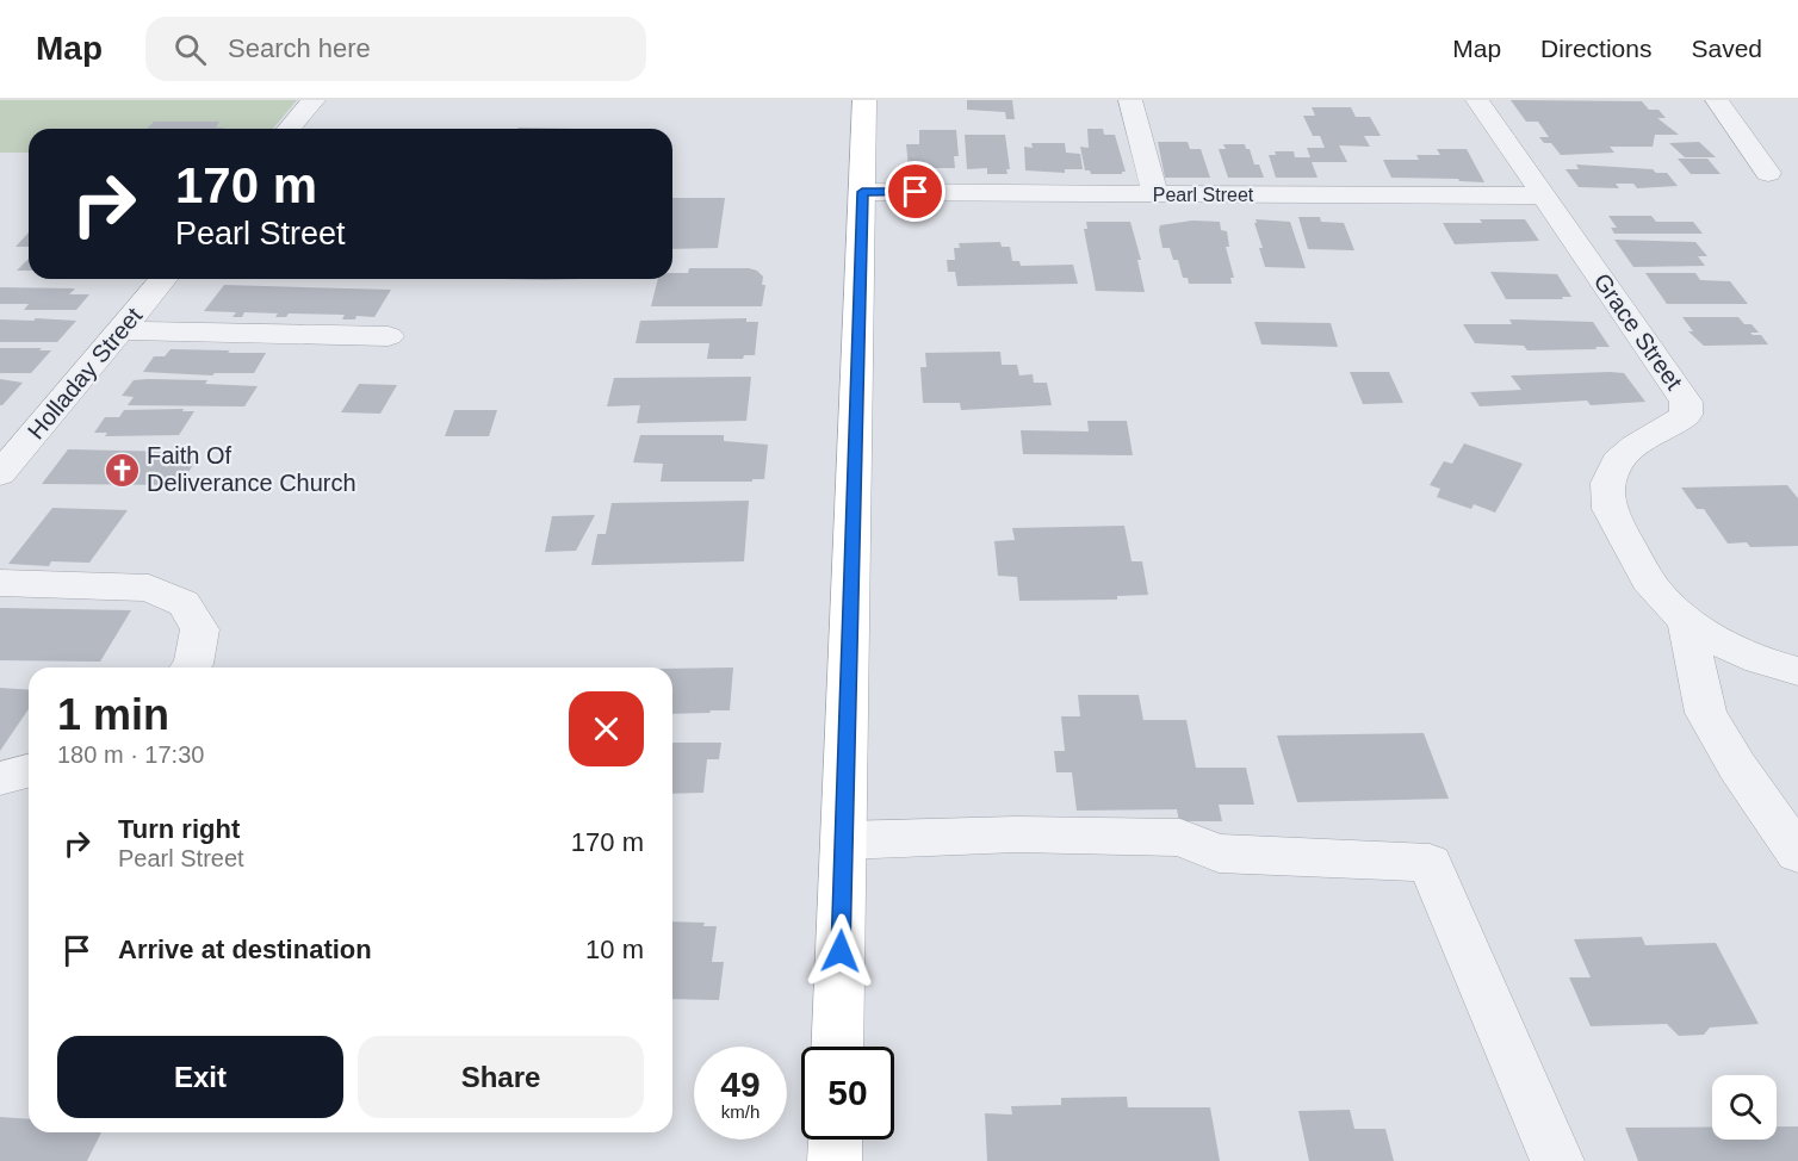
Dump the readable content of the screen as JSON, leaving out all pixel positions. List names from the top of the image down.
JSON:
{
  "streets": {
    "street": ["Pearl Street", "Grace Street", "Holladay Street"]
  },
  "crossings": [
    ["Pearl Street", "Grace Street"]
  ],
  "places": {
    "church": ["Faith Of Deliverance Church"]
  },
  "page": {
    "header": "Map",
    "search": "Search here",
    "nav": ["Map", "Directions", "Saved"],
    "turn": ["170 m", "Pearl Street"],
    "heading": ["1 min", "180 m · 17:30"],
    "list": [
      {
        "name": "Turn right",
        "note": "Pearl Street",
        "value": "170 m"
      },
      {
        "name": "Arrive at destination",
        "value": "10 m"
      }
    ],
    "buttons": ["Exit", "Share"],
    "speed": "49 km/h",
    "limit": "50"
  }
}
